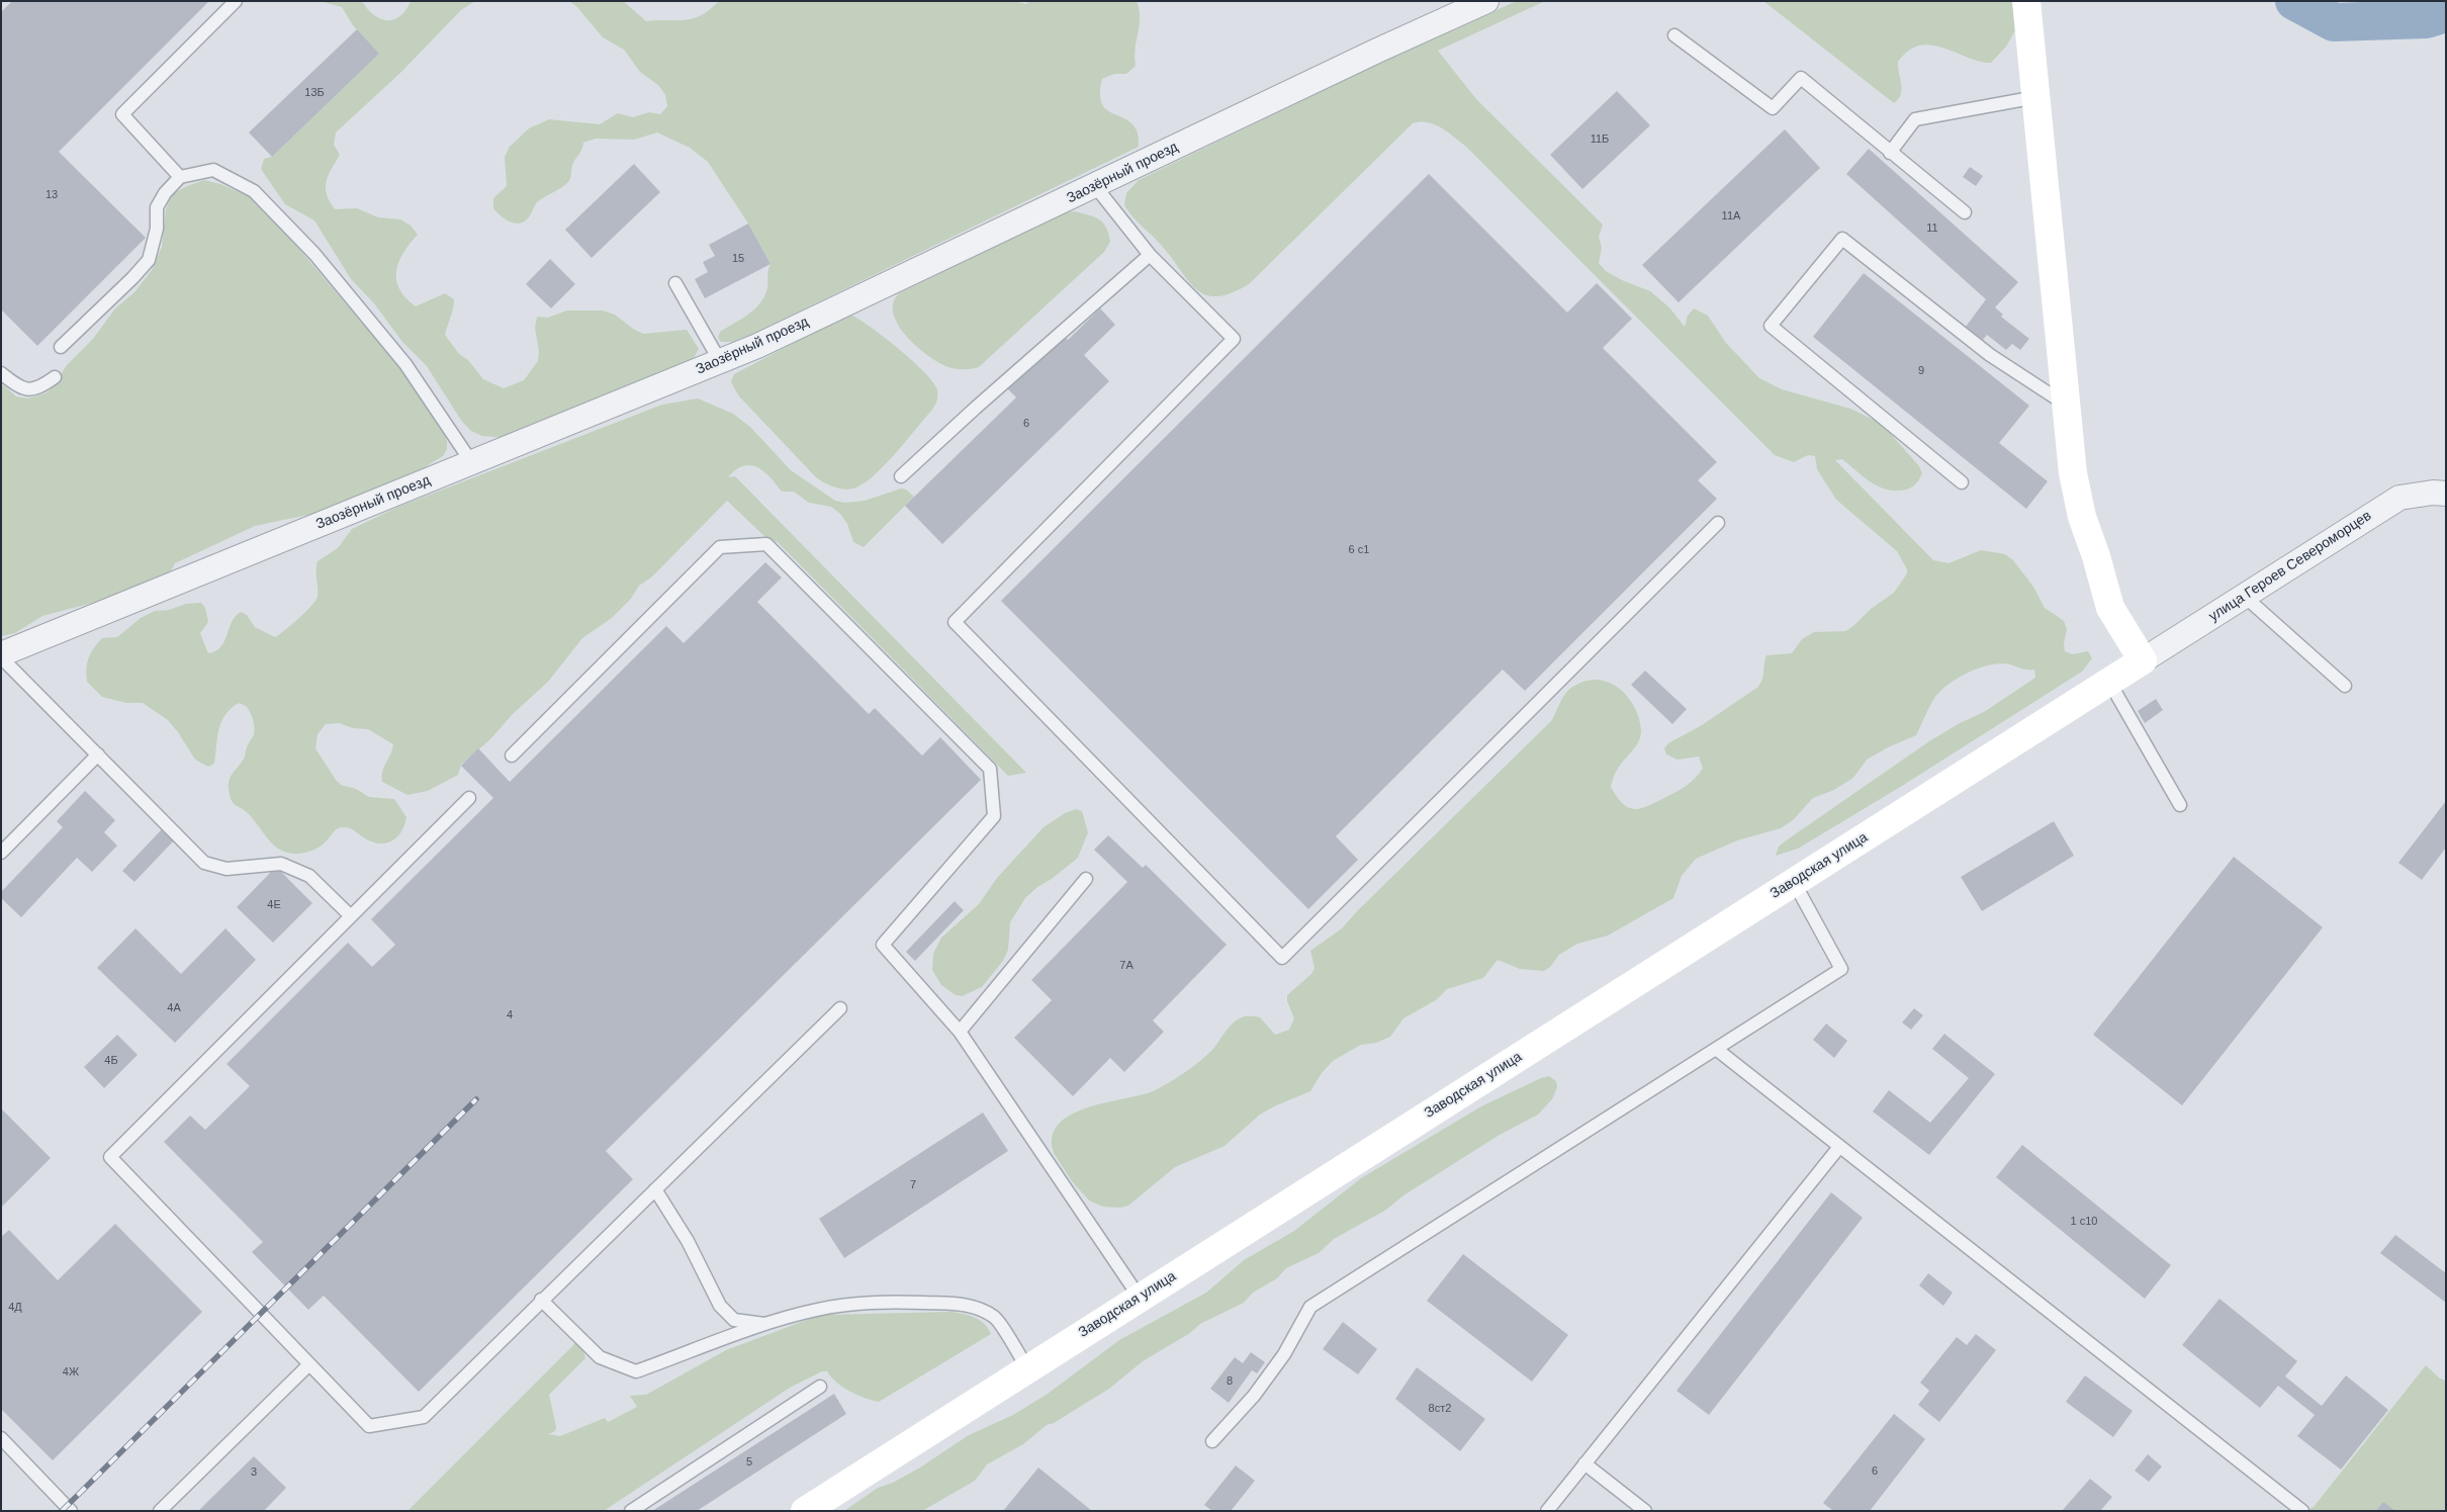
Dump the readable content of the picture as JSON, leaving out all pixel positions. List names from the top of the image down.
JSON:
{
  "streets": {
    "street": ["Заозёрный проезд", "улица Героев Североморцев", "Заводская улица"]
  },
  "crossings": [
    ["улица Героев Североморцев", "Заводская улица"]
  ],
  "house_numbers": [
    "13Б",
    "11Б",
    "13",
    "11А",
    "11",
    "15",
    "9",
    "6",
    "6 с1",
    "4Е",
    "7А",
    "4А",
    "4",
    "4Б",
    "7",
    "1 с10",
    "4Д",
    "4Ж",
    "8",
    "8ст2",
    "5",
    "6",
    "3"
  ]
}
